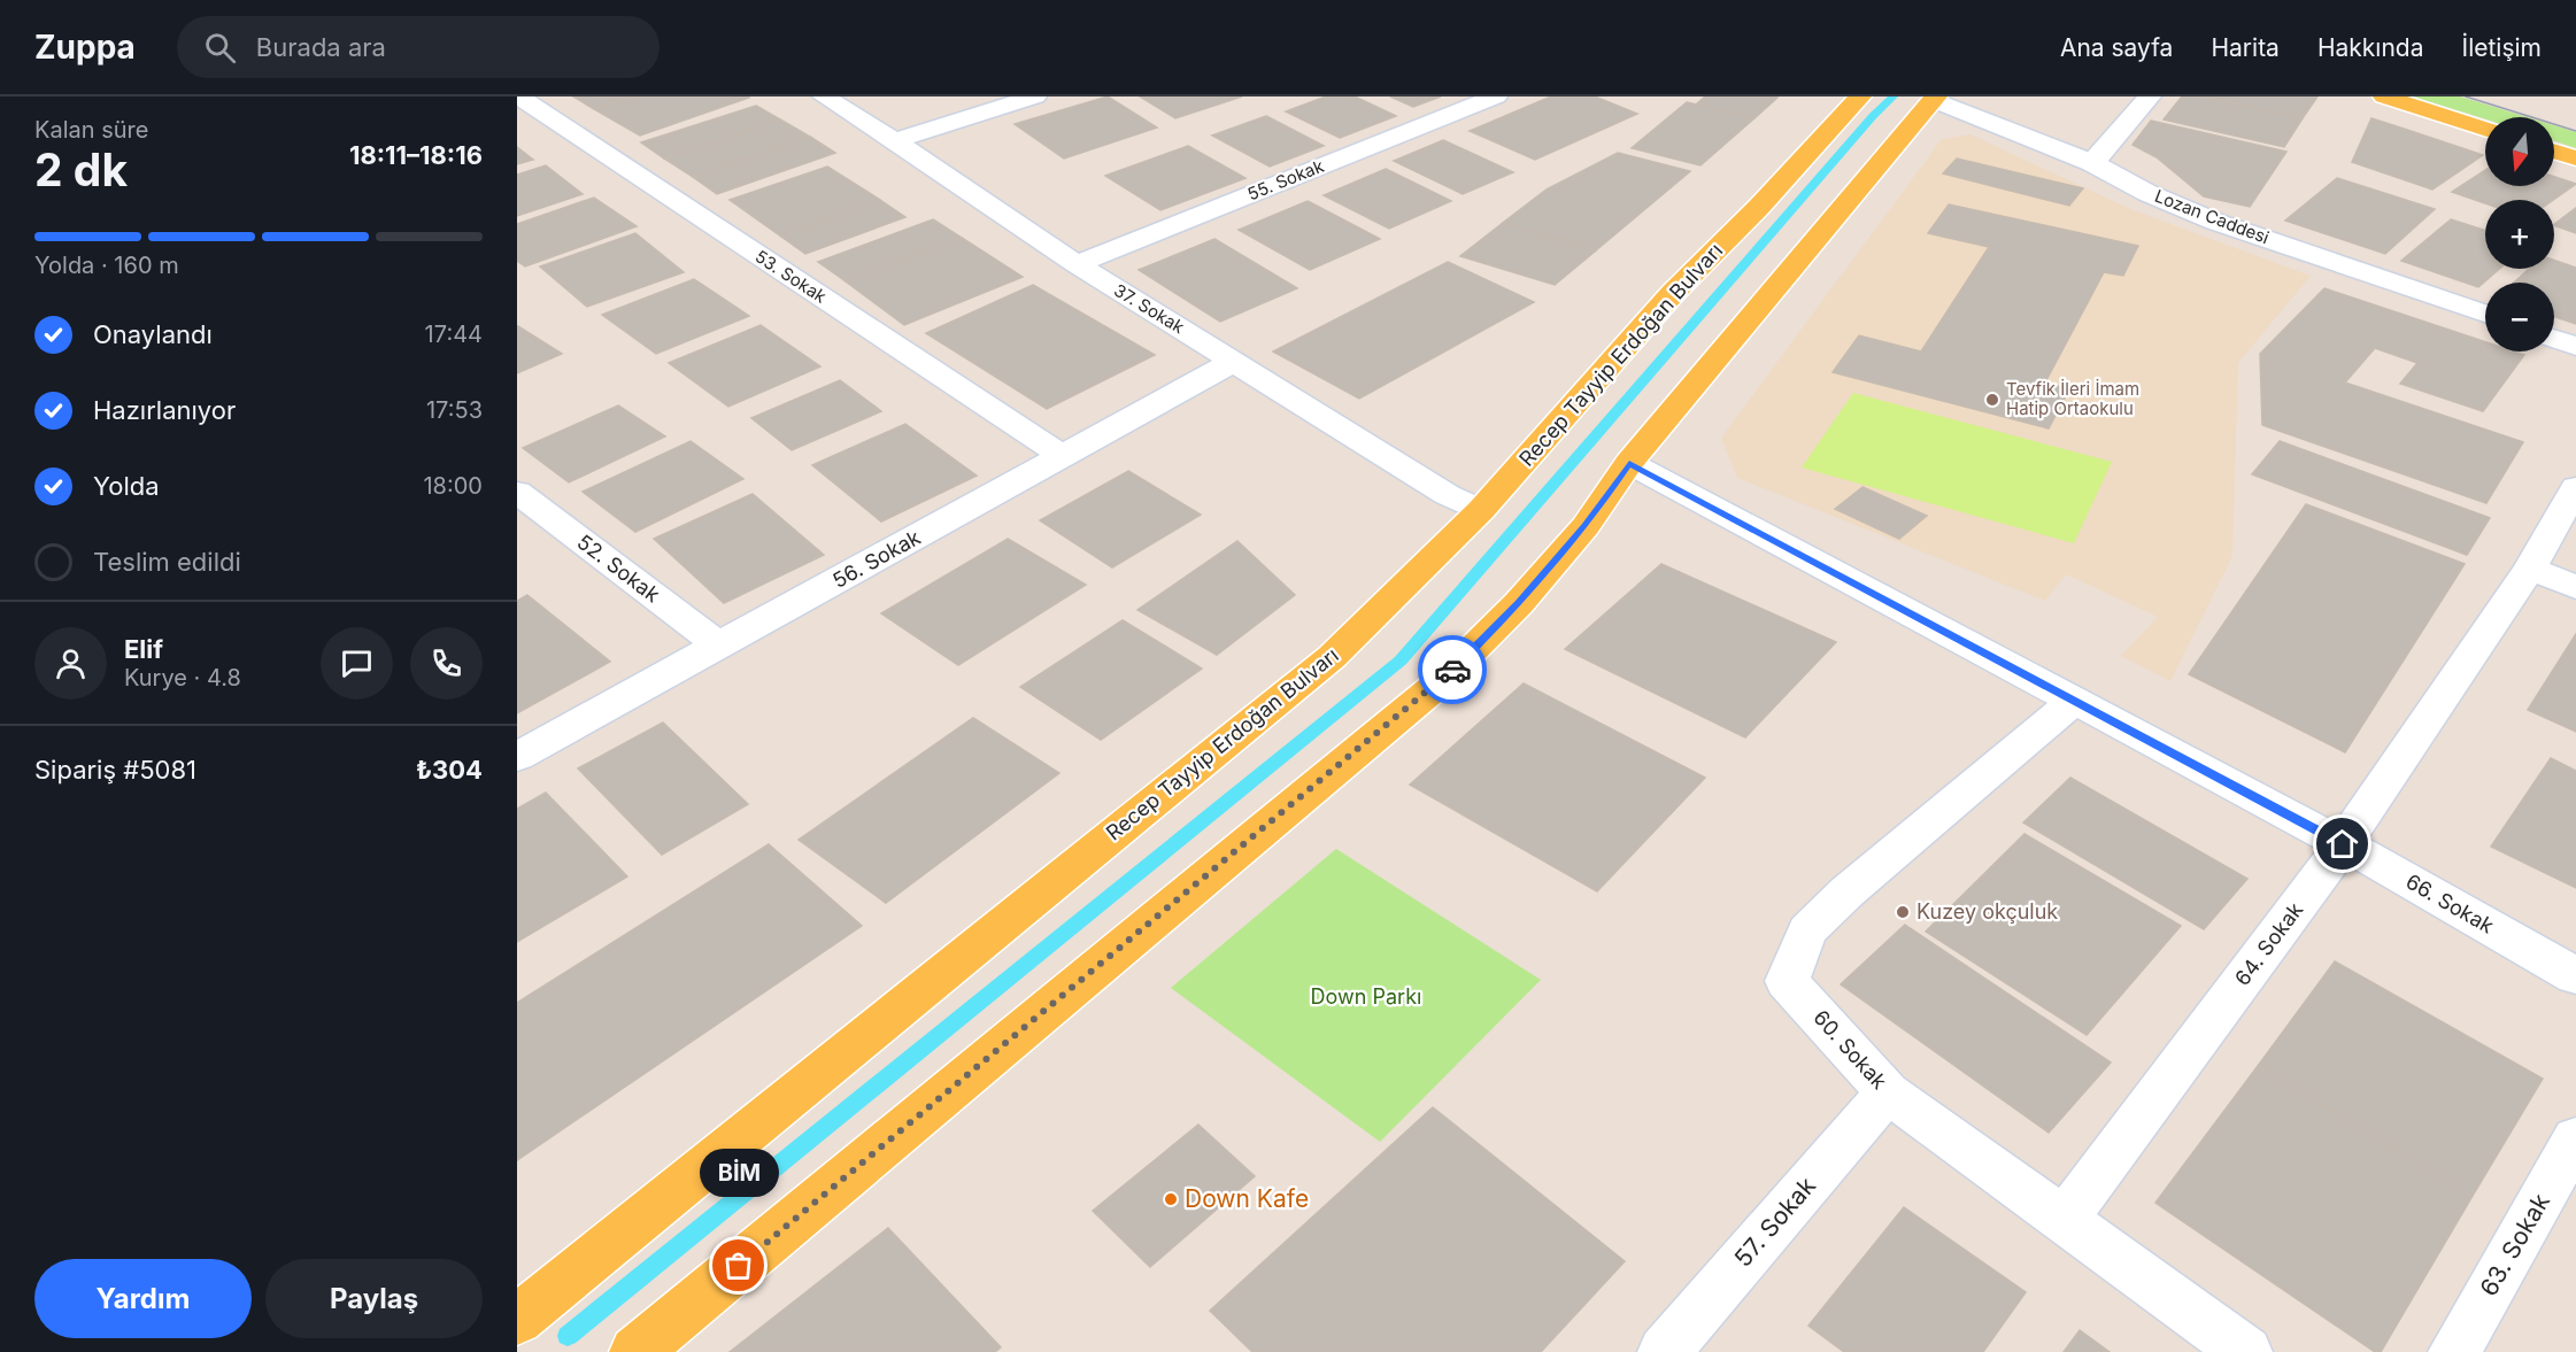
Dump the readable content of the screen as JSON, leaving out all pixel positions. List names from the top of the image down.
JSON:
{
  "streets": {
    "main road": ["Recep Tayyip Erdoğan Bulvarı"],
    "street": [
      "55. Sokak",
      "Lozan Caddesi",
      "53. Sokak",
      "37. Sokak",
      "56. Sokak",
      "52. Sokak",
      "66. Sokak",
      "64. Sokak",
      "60. Sokak",
      "57. Sokak",
      "63. Sokak"
    ]
  },
  "crossings": [
    ["55. Sokak", "37. Sokak"],
    ["53. Sokak", "56. Sokak"],
    ["37. Sokak", "Recep Tayyip Erdoğan Bulvarı"],
    ["37. Sokak", "56. Sokak"],
    ["56. Sokak", "52. Sokak"],
    ["66. Sokak", "64. Sokak"],
    ["66. Sokak", "60. Sokak"],
    ["64. Sokak", "60. Sokak"],
    ["60. Sokak", "57. Sokak"]
  ],
  "parks": ["Down Parkı"],
  "places": [
    "Tevfik İleri İmam Hatip Ortaokulu",
    "Kuzey okçuluk",
    "Down Kafe",
    "BİM"
  ],
  "north": "bottom",
  "page": {
    "header": "Zuppa",
    "search": "Burada ara",
    "nav": [
      "Ana sayfa",
      "Harita",
      "Hakkında",
      "İletişim"
    ],
    "heading": ["2 dk", "Kalan süre", "18:11–18:16"],
    "panel": [
      "Elif",
      "Kurye · 4.8",
      "Sipariş #5081",
      "₺304"
    ],
    "map_buttons": ["+", "−"],
    "bar": "Yolda · 160 m",
    "list": [
      ["Onaylandı", "17:44"],
      ["Hazırlanıyor", "17:53"],
      ["Yolda", "18:00"],
      "Teslim edildi"
    ],
    "bubble": "BİM",
    "buttons": ["Yardım", "Paylaş"]
  }
}
